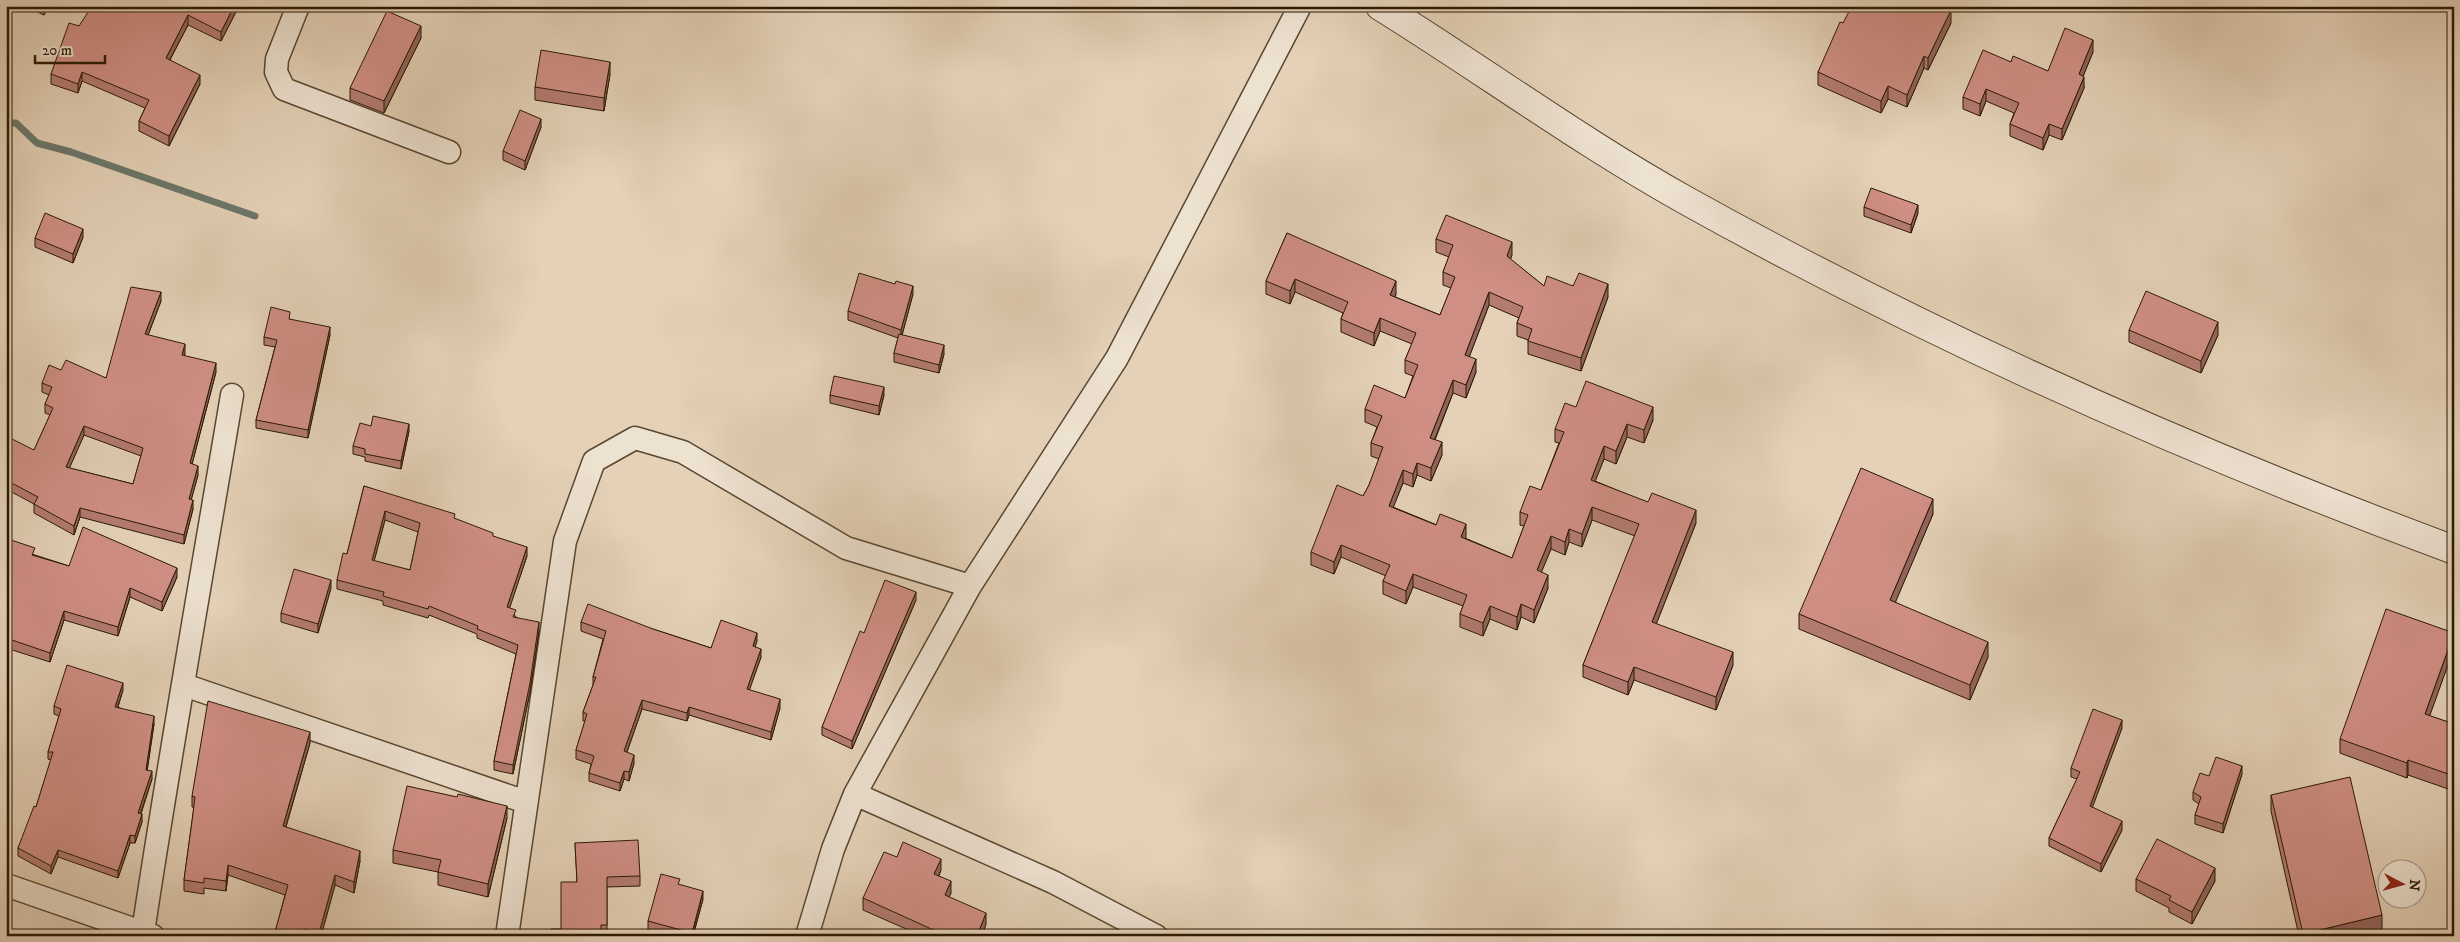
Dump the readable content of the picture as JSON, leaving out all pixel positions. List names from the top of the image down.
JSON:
{
  "scale_bar": "20 m",
  "north": "right"
}
